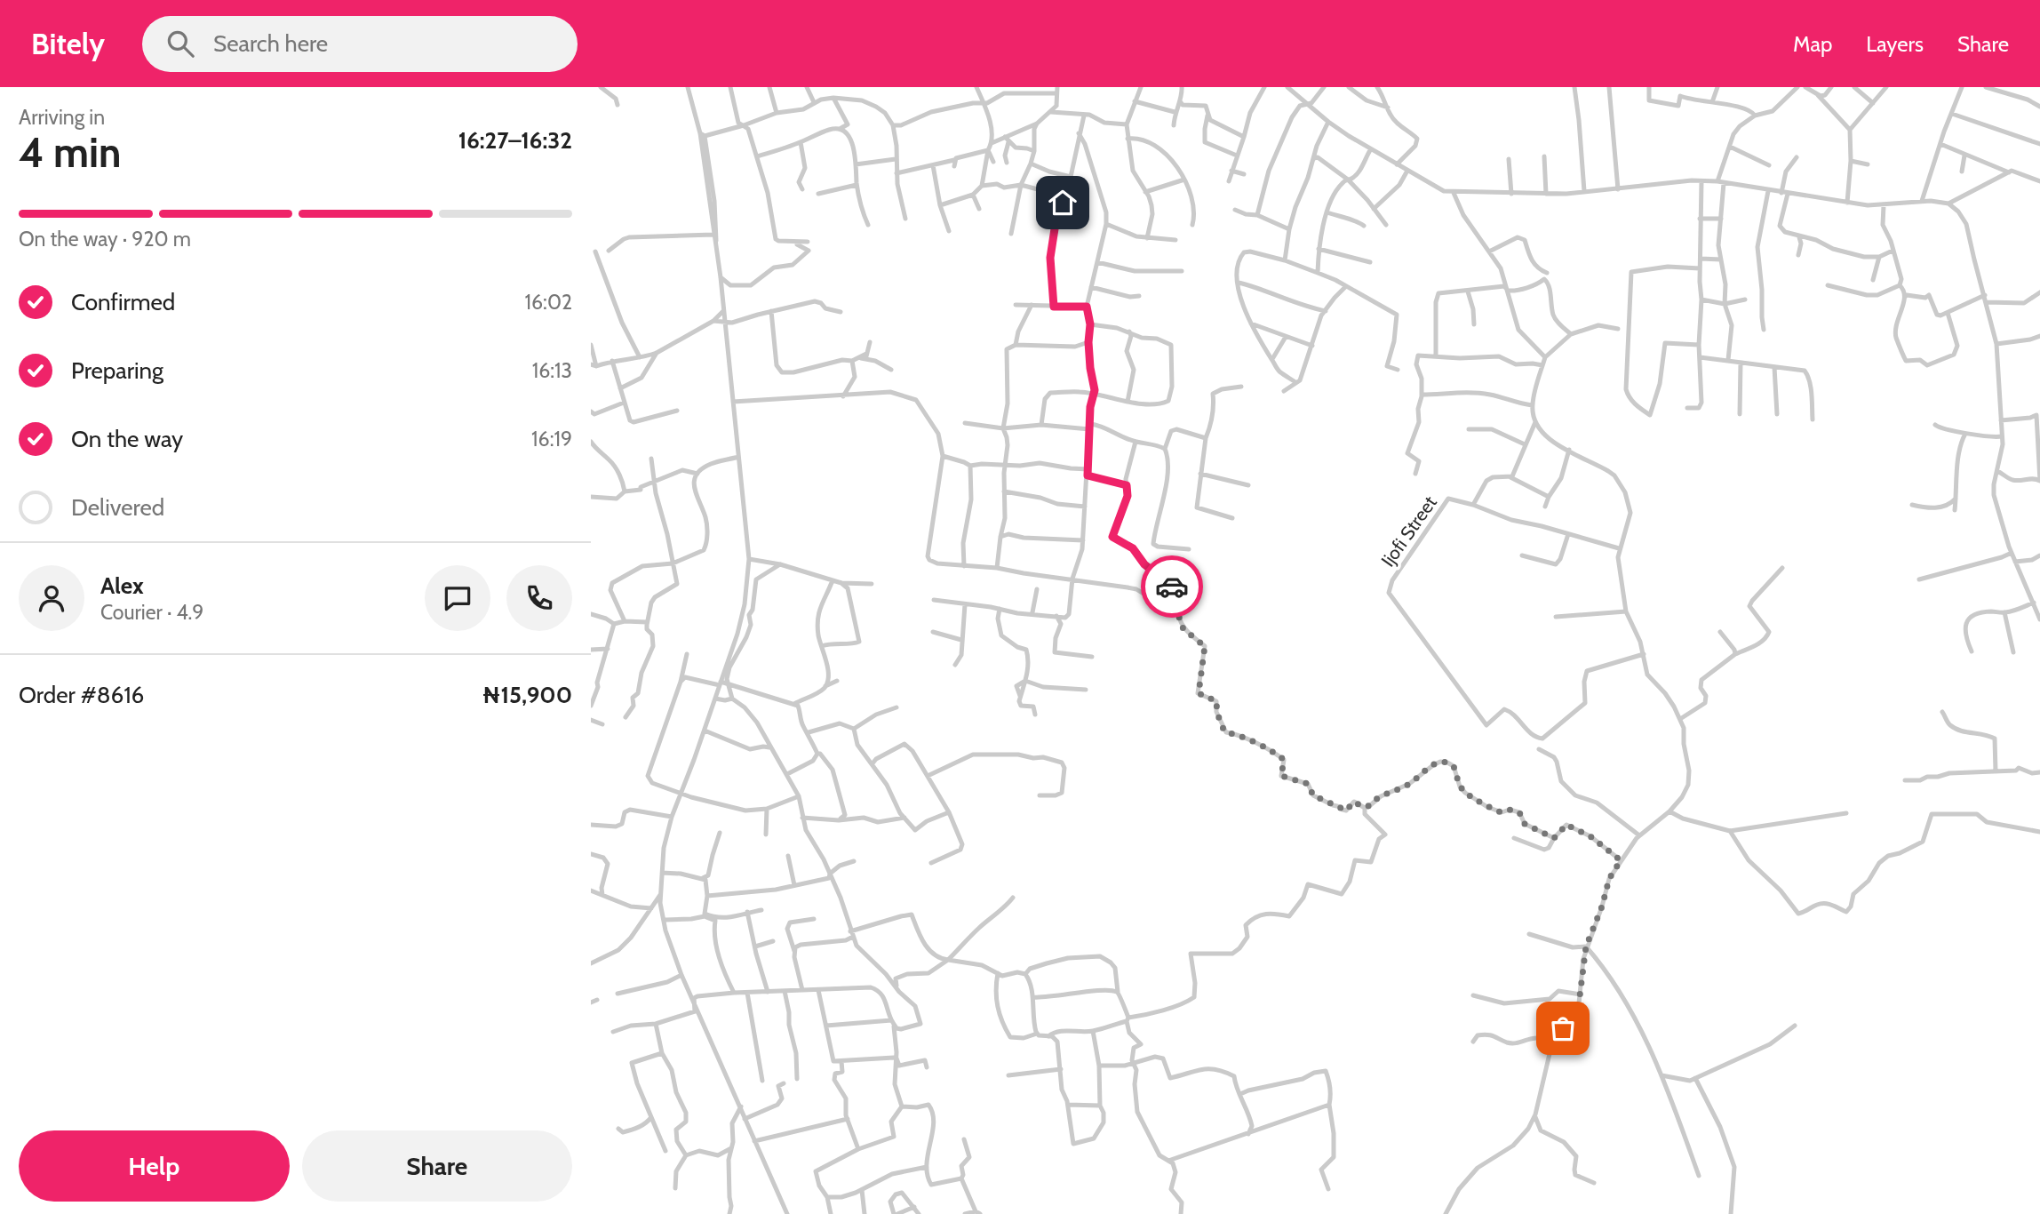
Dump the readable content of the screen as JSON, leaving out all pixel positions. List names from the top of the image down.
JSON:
{
  "streets": {
    "street": ["Ijofi Street"]
  },
  "page": {
    "header": "Bitely",
    "search": "Search here",
    "nav": ["Map", "Layers", "Share"],
    "heading": ["4 min", "Arriving in", "16:27–16:32"],
    "panel": [
      "Alex",
      "Courier · 4.9",
      "Order #8616",
      "₦15,900"
    ],
    "bar": "On the way · 920 m",
    "list": [
      ["Confirmed", "16:02"],
      ["Preparing", "16:13"],
      ["On the way", "16:19"],
      "Delivered"
    ],
    "buttons": ["Help", "Share"]
  }
}
